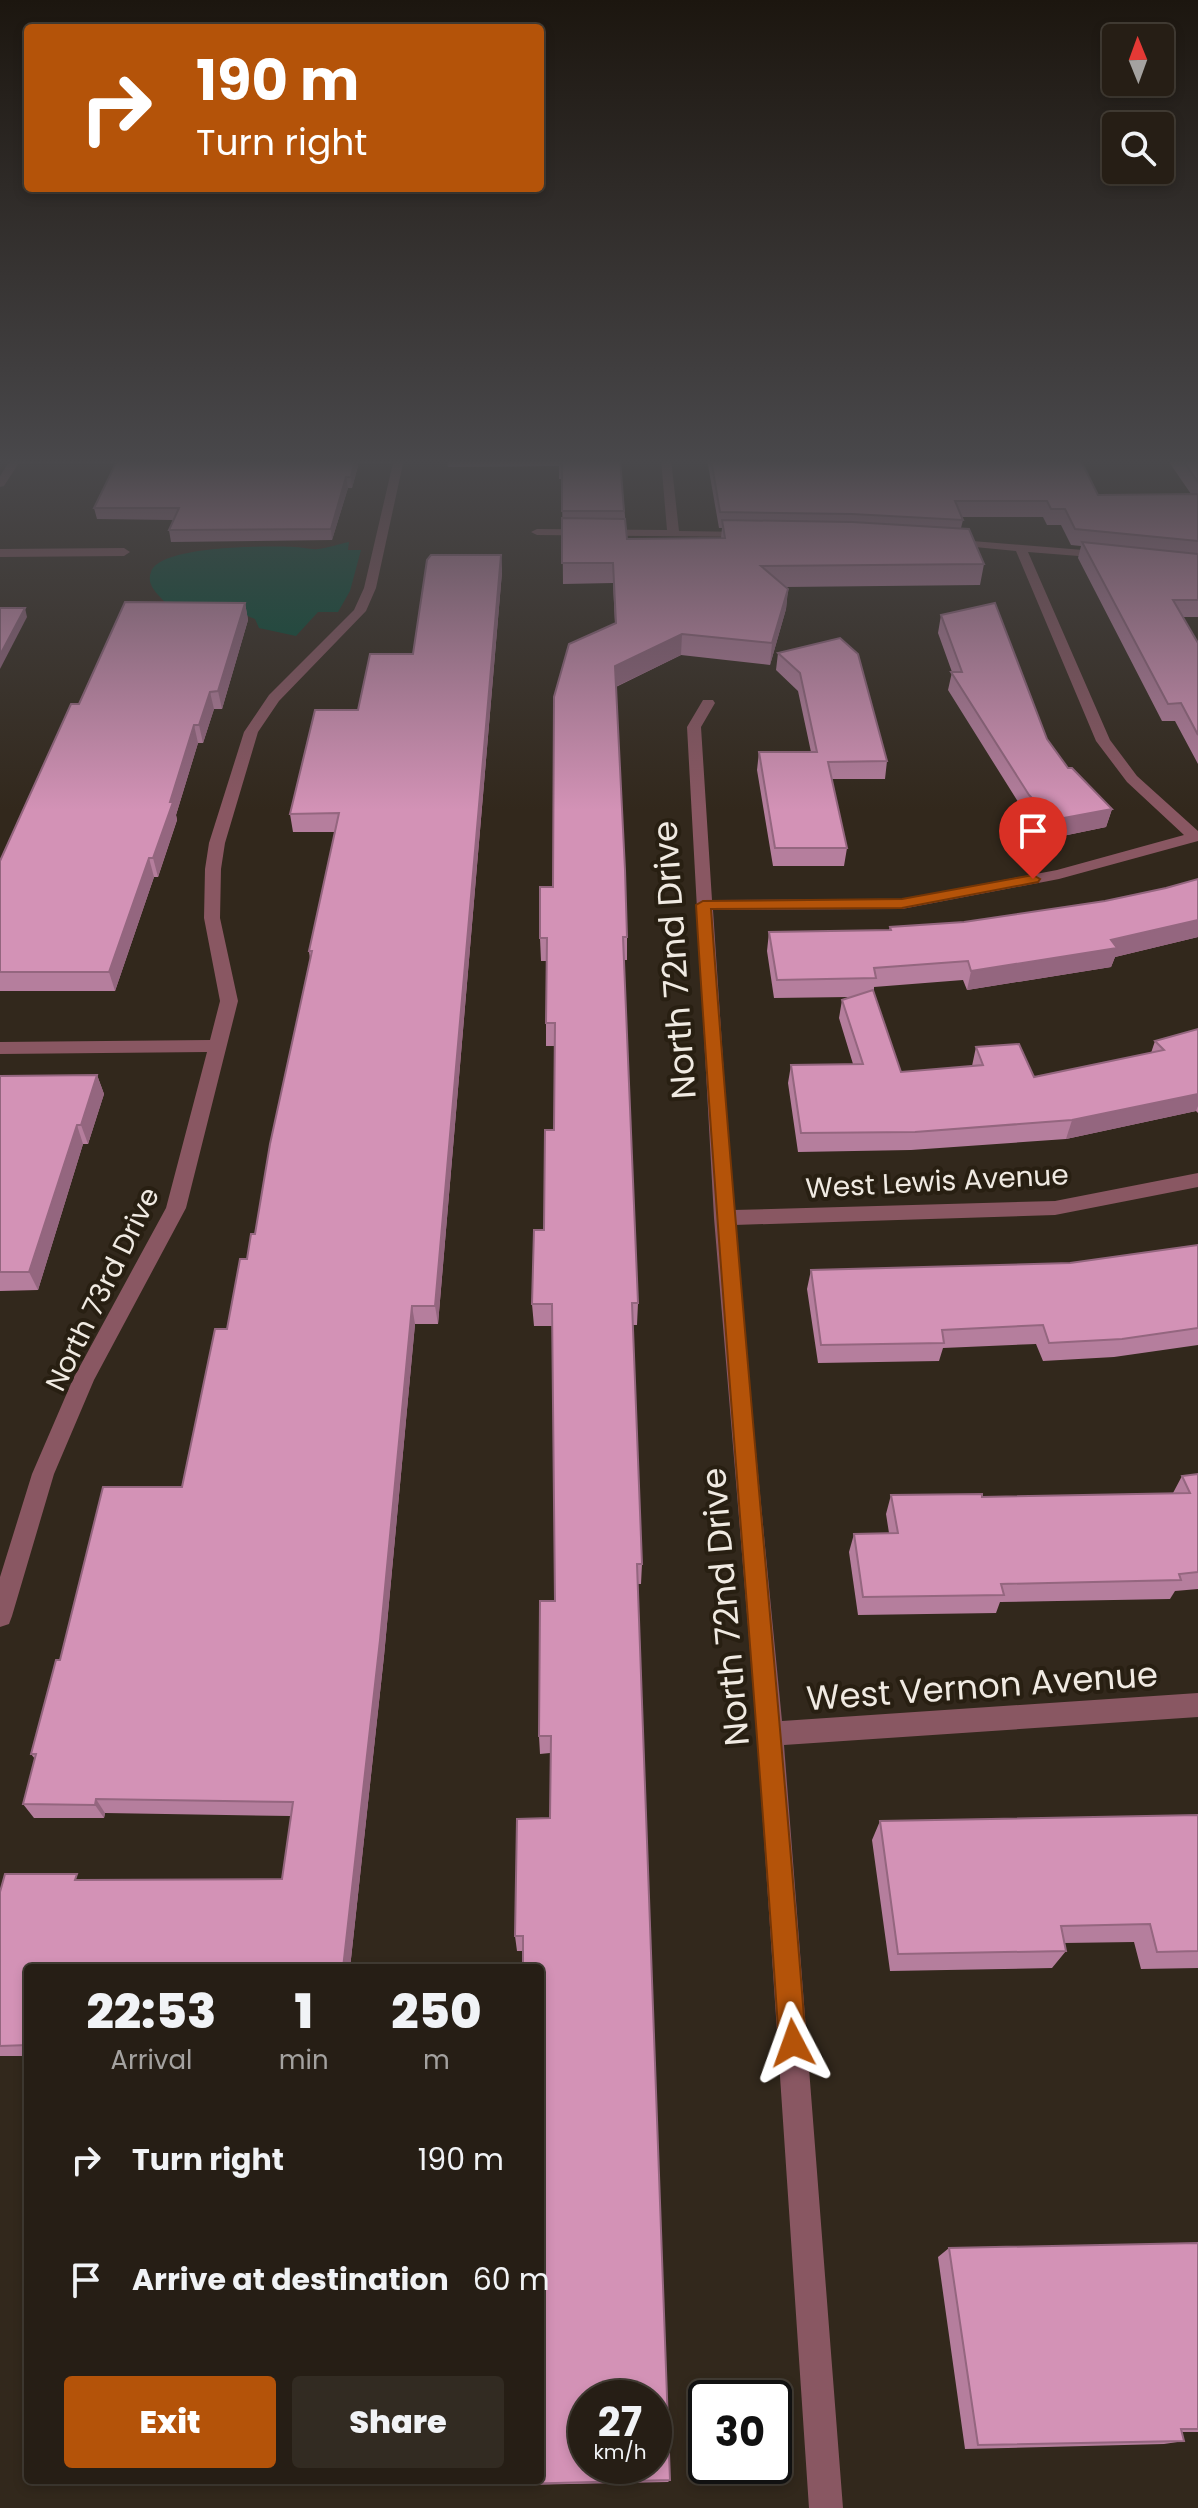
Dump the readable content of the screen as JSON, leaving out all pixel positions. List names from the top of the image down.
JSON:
{
  "streets": {
    "street": [
      "North 72nd Drive",
      "West Lewis Avenue",
      "North 73rd Drive",
      "West Vernon Avenue"
    ]
  },
  "crossings": [
    ["North 72nd Drive", "West Lewis Avenue"],
    ["North 72nd Drive", "West Vernon Avenue"]
  ],
  "north": "top",
  "page": {
    "turn": ["190 m", "Turn right"],
    "eta": [
      "22:53",
      "Arrival",
      "1",
      "min",
      "250",
      "m"
    ],
    "list": [
      {
        "name": "Turn right",
        "value": "190 m"
      },
      {
        "name": "Arrive at destination",
        "value": "60 m"
      }
    ],
    "buttons": ["Exit", "Share"],
    "speed": "27 km/h",
    "limit": "30"
  }
}
